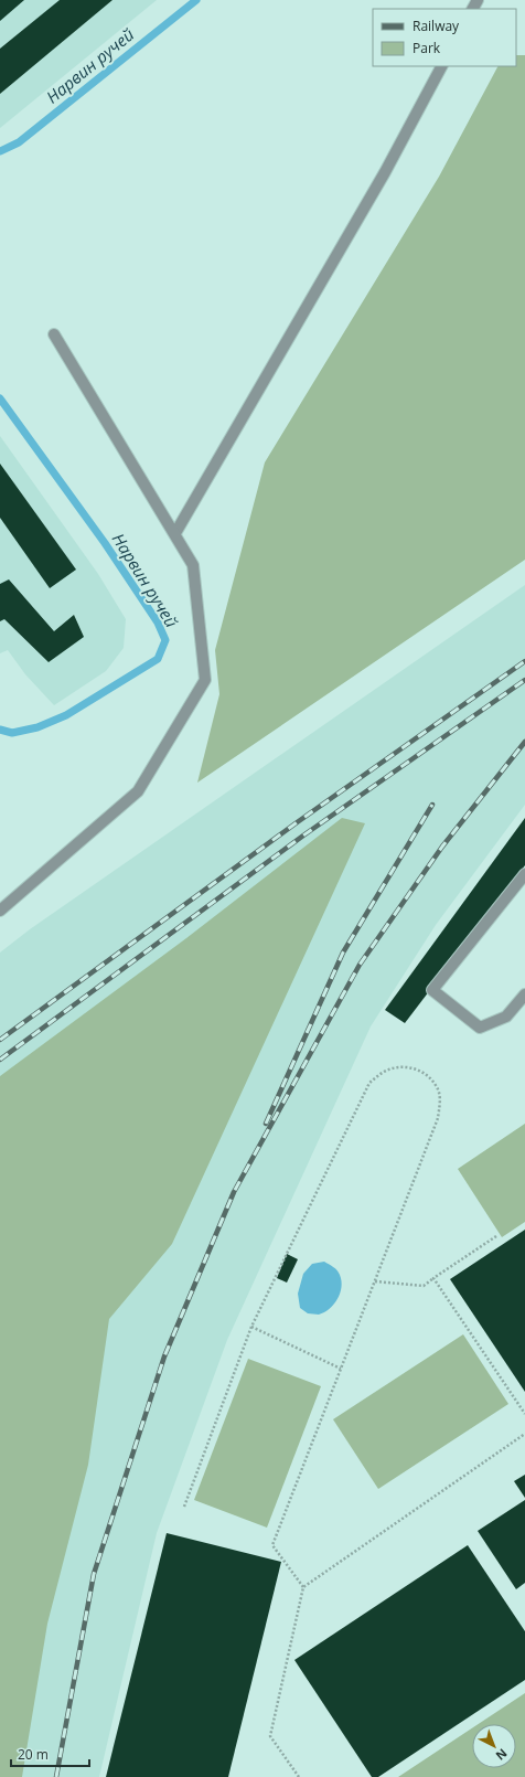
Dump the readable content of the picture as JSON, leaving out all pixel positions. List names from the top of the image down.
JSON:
{
  "water": ["Нарвин ручей"],
  "legend": ["Railway", "Park"],
  "scale_bar": "20 m",
  "north": "bottom right"
}
